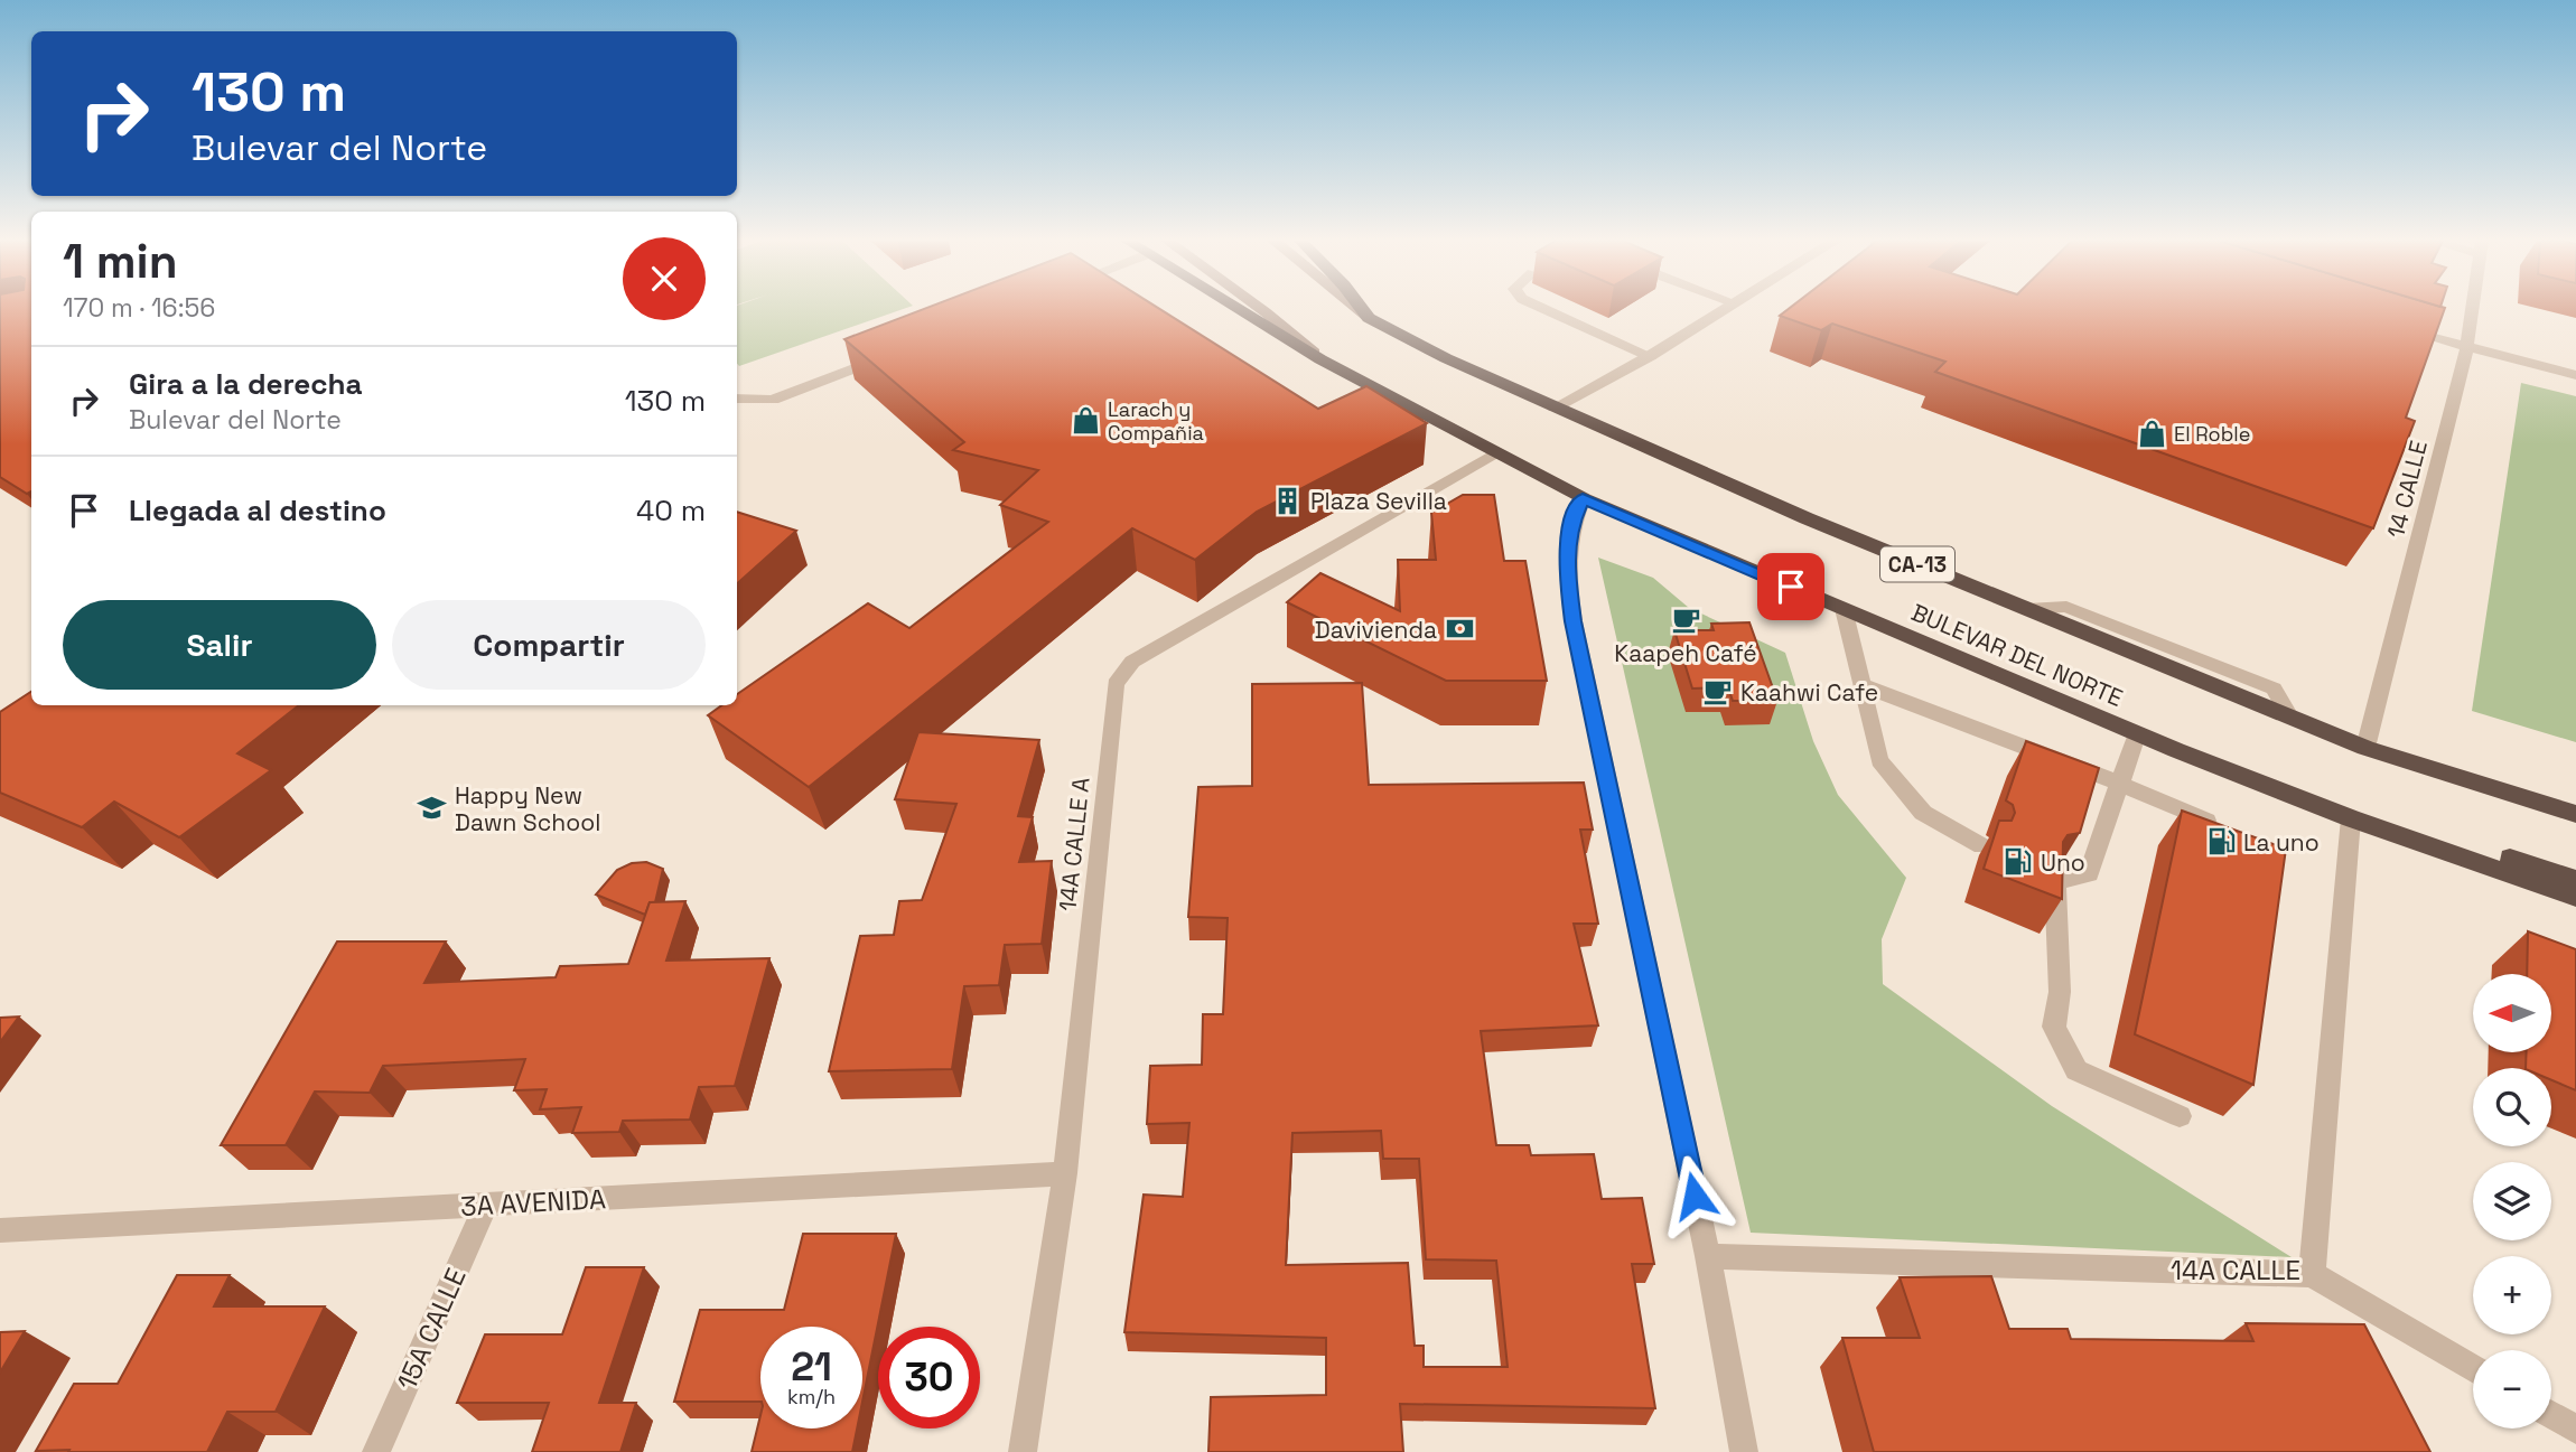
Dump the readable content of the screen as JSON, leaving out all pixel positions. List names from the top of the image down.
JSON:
{
  "streets": {
    "highway": ["CA-13", "BULEVAR DEL NORTE"],
    "street": [
      "14 CALLE",
      "14A CALLE A",
      "3A AVENIDA",
      "14A CALLE",
      "15A CALLE"
    ]
  },
  "crossings": [
    ["14 CALLE", "BULEVAR DEL NORTE"],
    ["BULEVAR DEL NORTE", "14A CALLE A"],
    ["BULEVAR DEL NORTE", "14A CALLE"],
    ["14A CALLE A", "3A AVENIDA"],
    ["3A AVENIDA", "15A CALLE"]
  ],
  "places": {
    "shop": ["Larach y Compañia", "El Roble"],
    "building": ["Plaza Sevilla"],
    "cafe": ["Kaapeh Café", "Kaahwi Cafe"],
    "bank": ["Davivienda"],
    "school or university": ["Happy New Dawn School"],
    "fuel station": ["La uno", "Uno"]
  },
  "north": "left",
  "page": {
    "turn": ["130 m", "Bulevar del Norte"],
    "heading": ["1 min", "170 m · 16:56"],
    "list": [
      {
        "name": "Gira a la derecha",
        "note": "Bulevar del Norte",
        "value": "130 m"
      },
      {
        "name": "Llegada al destino",
        "value": "40 m"
      }
    ],
    "buttons": ["Salir", "Compartir"],
    "map_buttons": ["+", "−"],
    "speed": "21 km/h",
    "limit": "30"
  }
}
